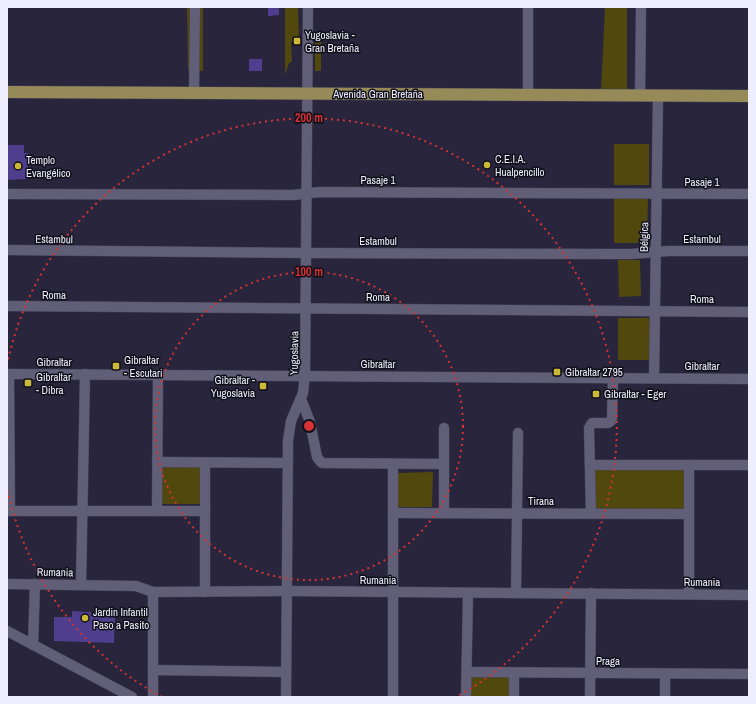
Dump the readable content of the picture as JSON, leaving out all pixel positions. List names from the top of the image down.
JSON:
{
  "streets": {
    "main road": ["Avenida Gran Bretaña"],
    "street": [
      "Pasaje 1",
      "Bélgica",
      "Estambul",
      "Roma",
      "Yugoslavia",
      "Gibraltar",
      "Tirana",
      "Rumania",
      "Praga"
    ]
  },
  "crossings": [
    ["Avenida Gran Bretaña", "Bélgica"],
    ["Avenida Gran Bretaña", "Yugoslavia"],
    ["Pasaje 1", "Bélgica"],
    ["Pasaje 1", "Yugoslavia"],
    ["Bélgica", "Estambul"],
    ["Bélgica", "Roma"],
    ["Bélgica", "Gibraltar"],
    ["Estambul", "Yugoslavia"],
    ["Roma", "Yugoslavia"],
    ["Yugoslavia", "Gibraltar"],
    ["Yugoslavia", "Rumania"]
  ],
  "places": {
    "transit": [
      "Yugoslavia - Gran Bretaña",
      "Gibraltar - Escutari",
      "Gibraltar 2795",
      "Gibraltar - Dibra",
      "Gibraltar - Yugoslavia",
      "Gibraltar - Eger"
    ],
    "other": ["C.E.I.A. Hualpencillo", "Templo Evangélico", "Jardin Infantil Paso a Pasito"]
  },
  "rings": ["200 m", "100 m"]
}
